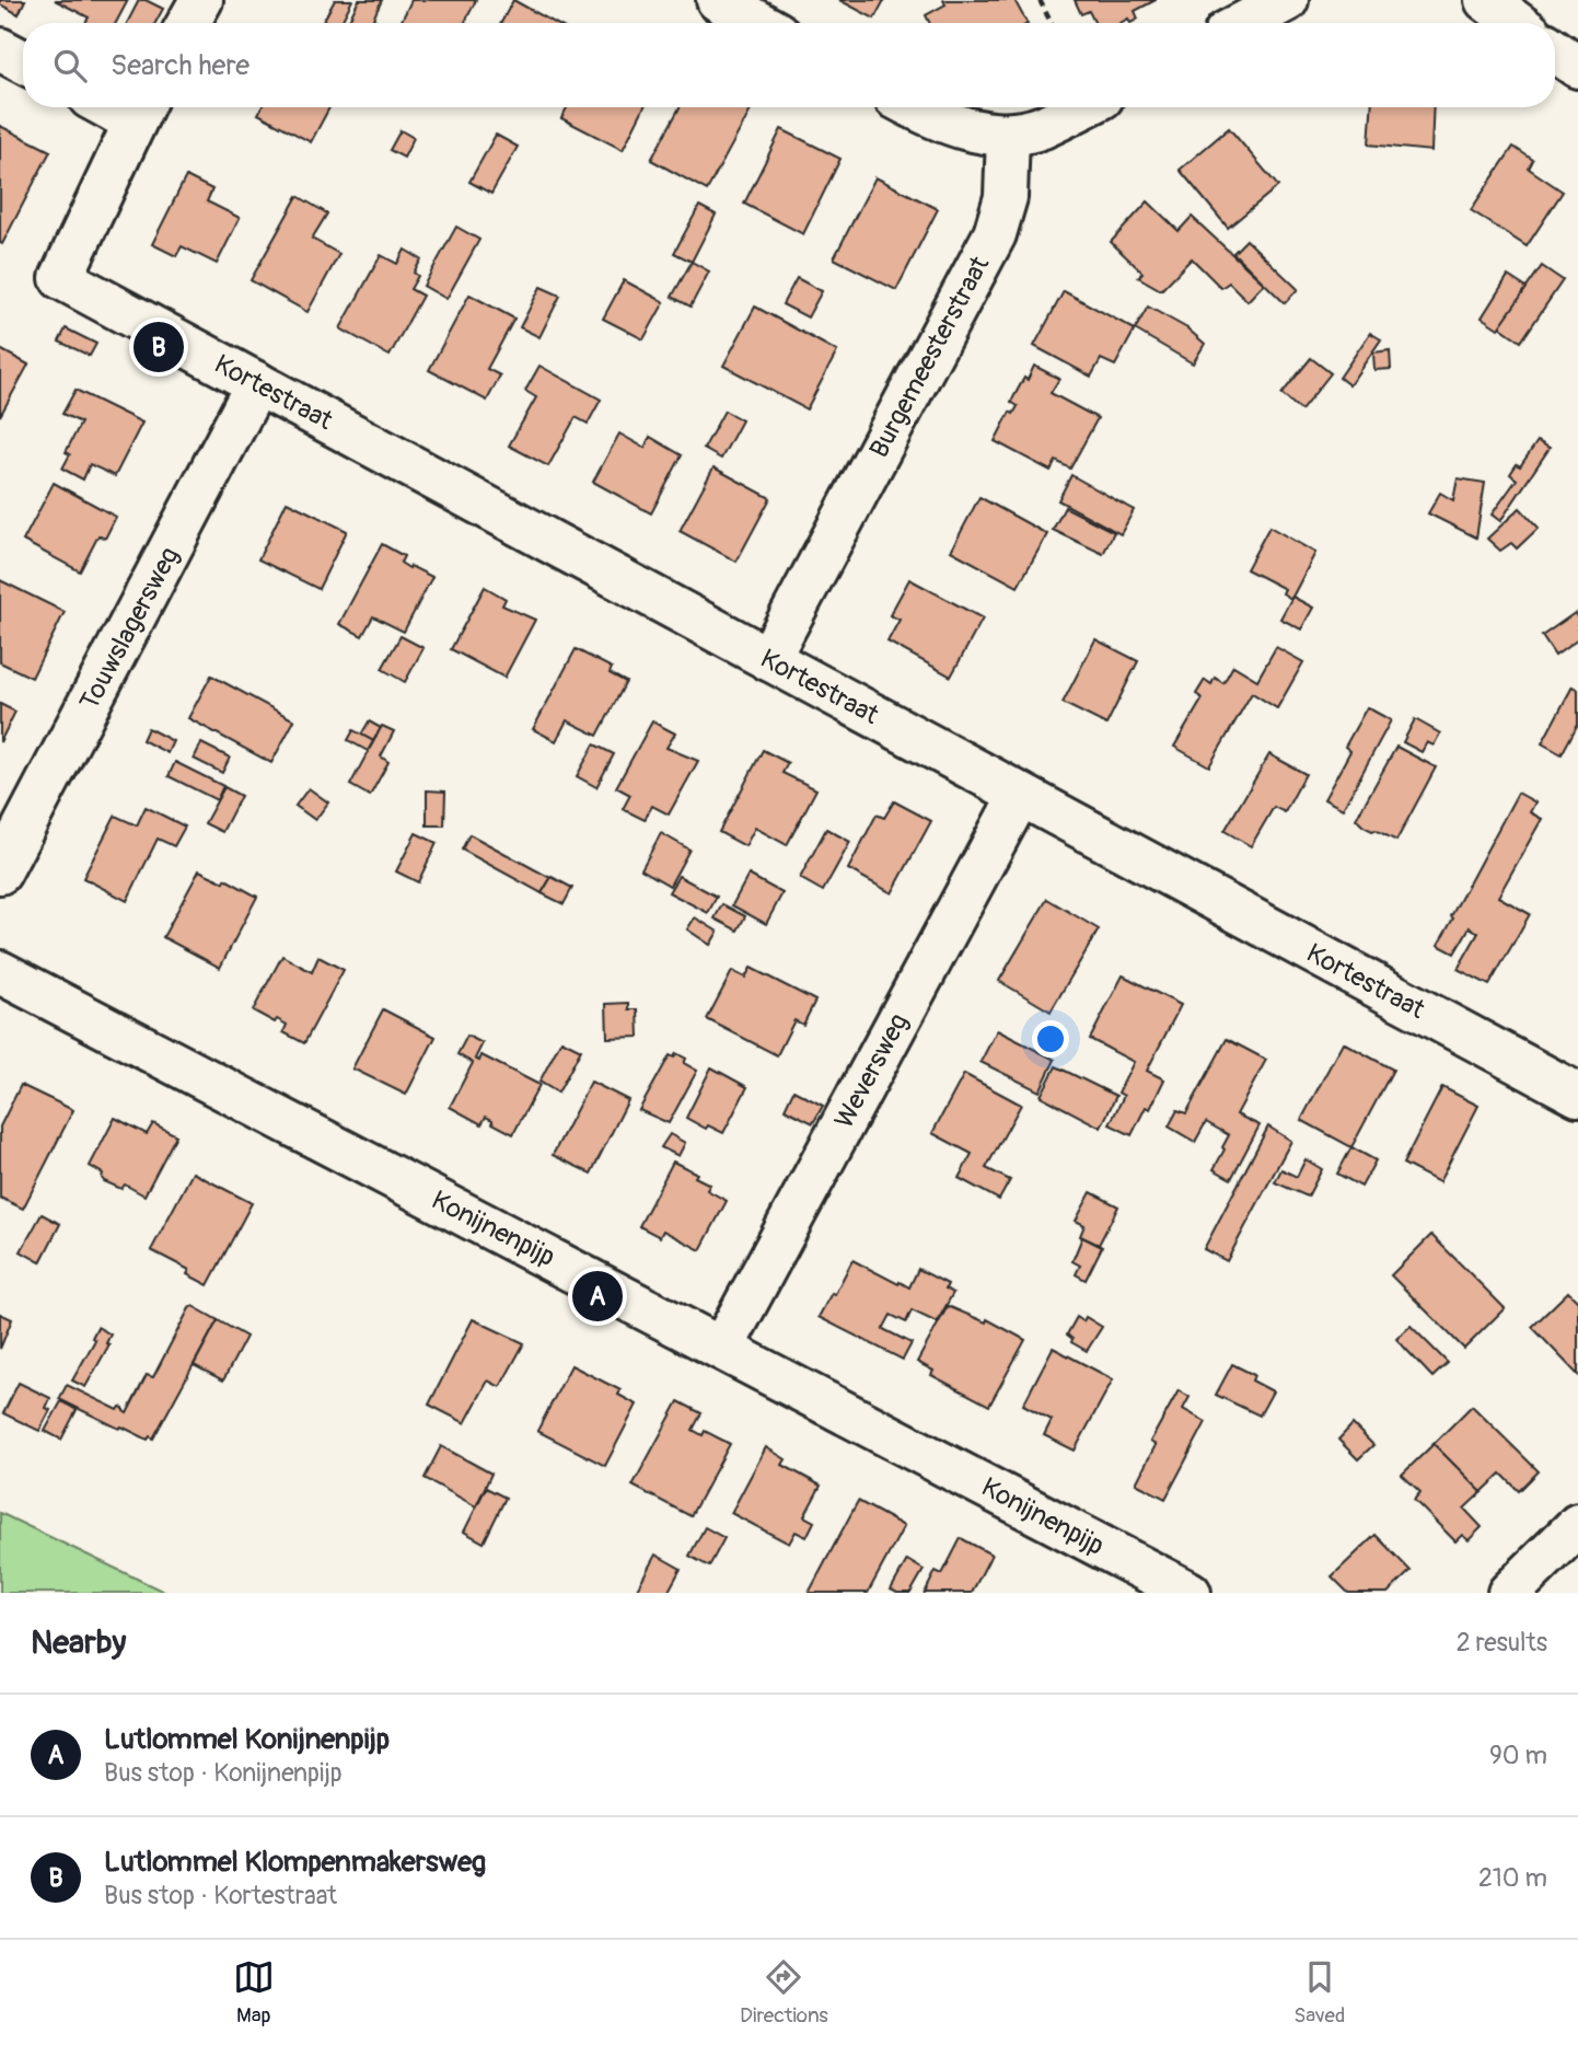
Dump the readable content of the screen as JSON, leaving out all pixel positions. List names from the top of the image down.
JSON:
{
  "streets": {
    "street": [
      "Burgemeesterstraat",
      "Kortestraat",
      "Touwslagersweg",
      "Weversweg",
      "Konijnenpijp"
    ]
  },
  "crossings": [
    ["Burgemeesterstraat", "Kortestraat"],
    ["Kortestraat", "Touwslagersweg"],
    ["Kortestraat", "Weversweg"],
    ["Weversweg", "Konijnenpijp"]
  ],
  "page": {
    "search": "Search here",
    "pins": ["B", "A"],
    "heading": ["Nearby", "2 results"],
    "list": [
      {
        "mark": "A",
        "name": "Lutlommel Konijnenpijp",
        "note": "Bus stop · Konijnenpijp",
        "value": "90 m"
      },
      {
        "mark": "B",
        "name": "Lutlommel Klompenmakersweg",
        "note": "Bus stop · Kortestraat",
        "value": "210 m"
      }
    ],
    "nav": ["Map", "Directions", "Saved"]
  }
}
